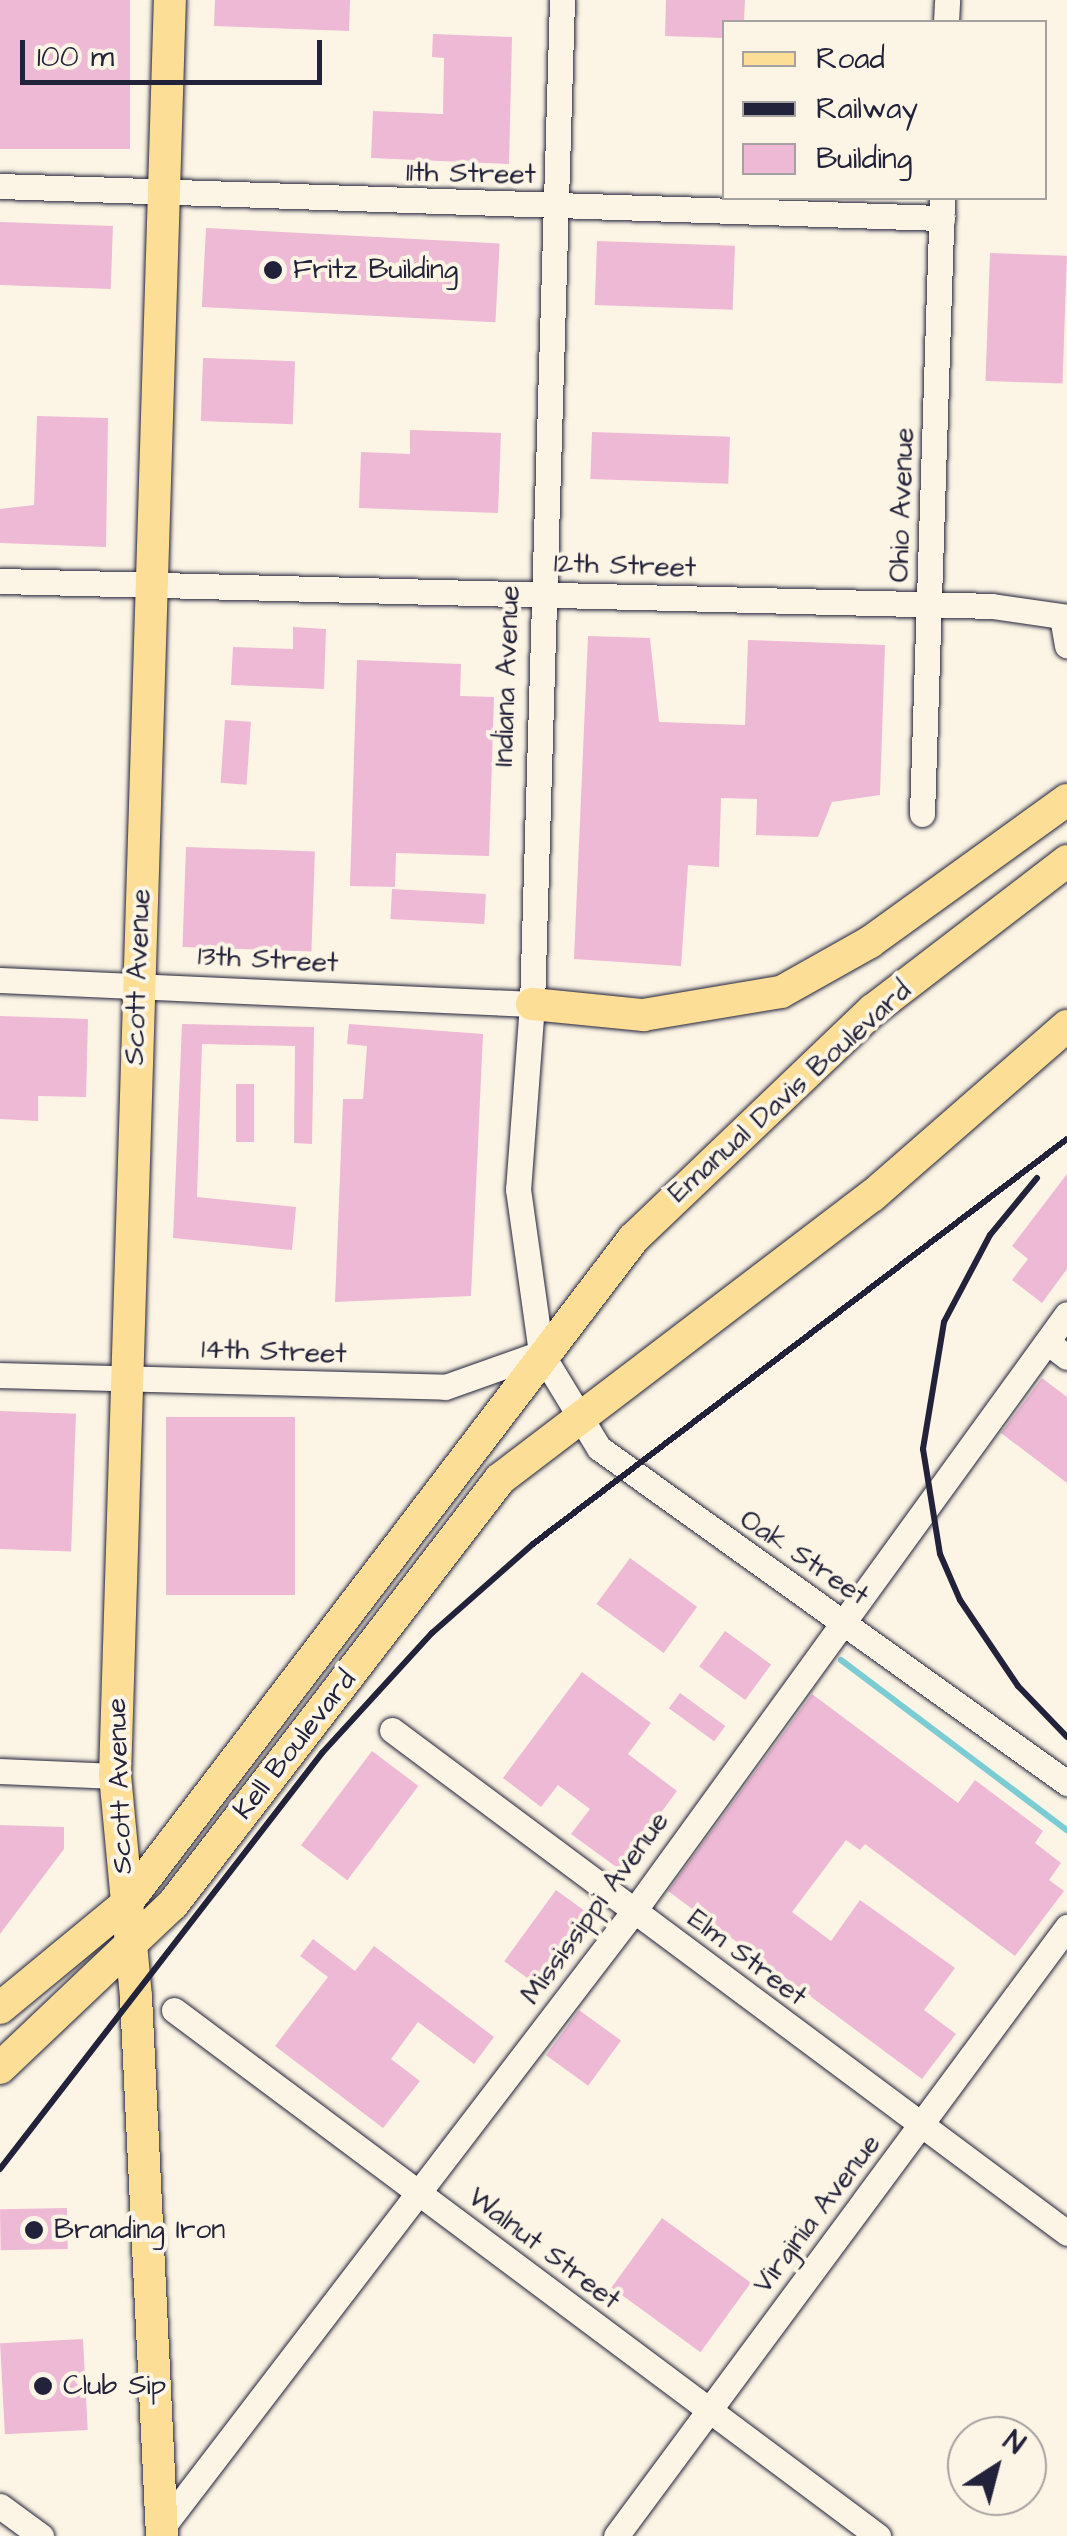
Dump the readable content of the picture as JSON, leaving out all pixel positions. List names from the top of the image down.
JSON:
{
  "streets": {
    "main road": ["Scott Avenue", "Emanual Davis Boulevard", "Kell Boulevard"],
    "street": [
      "11th Street",
      "Ohio Avenue",
      "12th Street",
      "Indiana Avenue",
      "13th Street",
      "14th Street",
      "Oak Street",
      "Mississippi Avenue",
      "Elm Street",
      "Virginia Avenue",
      "Walnut Street"
    ]
  },
  "crossings": [
    ["11th Street", "Ohio Avenue"],
    ["11th Street", "Indiana Avenue"],
    ["11th Street", "Scott Avenue"],
    ["Ohio Avenue", "12th Street"],
    ["12th Street", "Indiana Avenue"],
    ["12th Street", "Scott Avenue"],
    ["Indiana Avenue", "13th Street"],
    ["Indiana Avenue", "Emanual Davis Boulevard"],
    ["Indiana Avenue", "14th Street"],
    ["Indiana Avenue", "Oak Street"],
    ["Indiana Avenue", "Kell Boulevard"],
    ["13th Street", "Scott Avenue"],
    ["Scott Avenue", "14th Street"],
    ["Scott Avenue", "Kell Boulevard"],
    ["Scott Avenue", "Mississippi Avenue"],
    ["Emanual Davis Boulevard", "14th Street"],
    ["Emanual Davis Boulevard", "Oak Street"],
    ["Emanual Davis Boulevard", "Kell Boulevard"],
    ["14th Street", "Oak Street"],
    ["14th Street", "Kell Boulevard"],
    ["Oak Street", "Kell Boulevard"],
    ["Oak Street", "Mississippi Avenue"],
    ["Mississippi Avenue", "Elm Street"],
    ["Mississippi Avenue", "Walnut Street"],
    ["Elm Street", "Virginia Avenue"],
    ["Virginia Avenue", "Walnut Street"]
  ],
  "places": ["Fritz Building", "Branding Iron", "Club Sip"],
  "legend": ["Road", "Railway", "Building"],
  "scale_bar": "100 m",
  "north": "top right"
}
